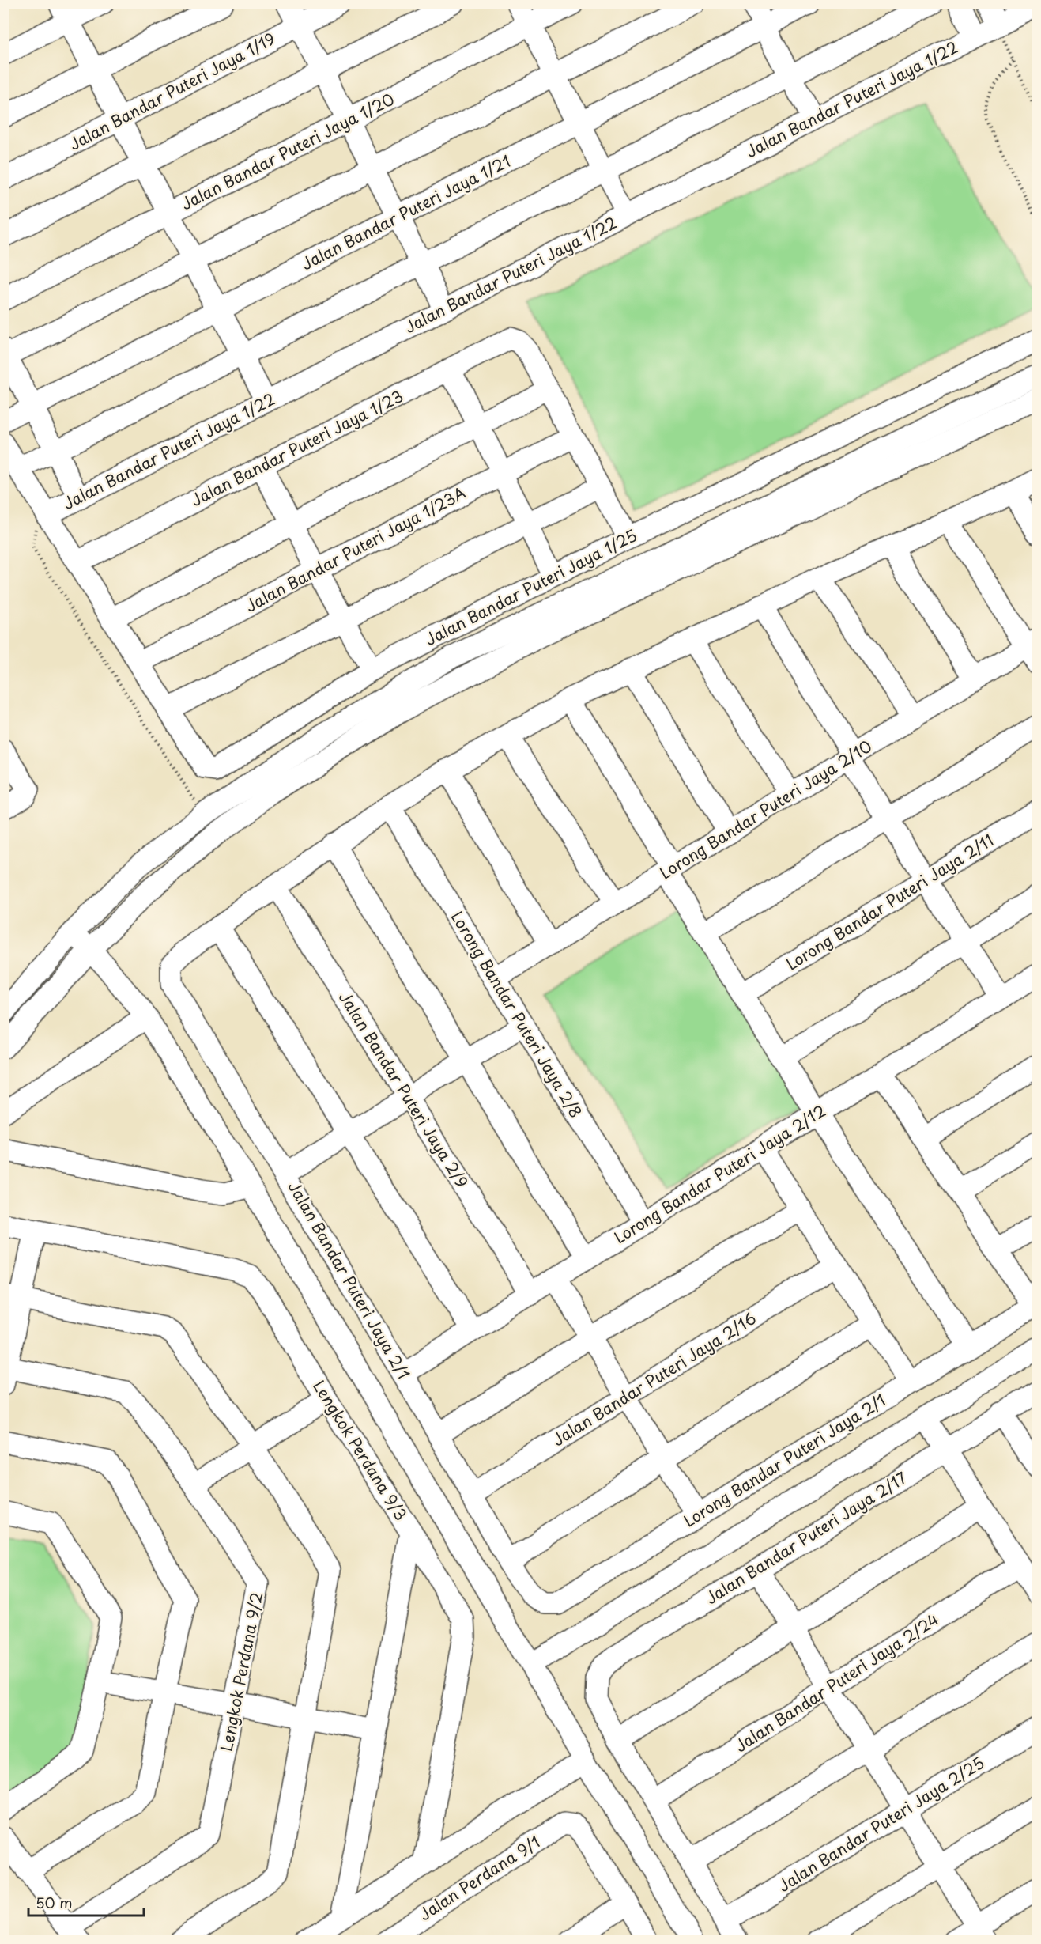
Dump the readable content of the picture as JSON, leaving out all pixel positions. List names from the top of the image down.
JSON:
{
  "streets": {
    "street": [
      "Jalan Bandar Puteri Jaya 1/19",
      "Jalan Bandar Puteri Jaya 1/22",
      "Jalan Bandar Puteri Jaya 1/20",
      "Jalan Bandar Puteri Jaya 1/21",
      "Jalan Bandar Puteri Jaya 1/23",
      "Jalan Bandar Puteri Jaya 1/23A",
      "Jalan Bandar Puteri Jaya 1/25",
      "Lorong Bandar Puteri Jaya 2/10",
      "Lorong Bandar Puteri Jaya 2/11",
      "Lorong Bandar Puteri Jaya 2/8",
      "Jalan Bandar Puteri Jaya 2/9",
      "Lorong Bandar Puteri Jaya 2/12",
      "Jalan Bandar Puteri Jaya 2/1",
      "Jalan Bandar Puteri Jaya 2/16",
      "Lengkok Perdana 9/3",
      "Lorong Bandar Puteri Jaya 2/1",
      "Jalan Bandar Puteri Jaya 2/17",
      "Lengkok Perdana 9/2",
      "Jalan Bandar Puteri Jaya 2/24",
      "Jalan Bandar Puteri Jaya 2/25",
      "Jalan Perdana 9/1"
    ]
  },
  "crossings": [
    ["Lorong Bandar Puteri Jaya 2/10", "Lorong Bandar Puteri Jaya 2/8"],
    ["Lorong Bandar Puteri Jaya 2/8", "Lorong Bandar Puteri Jaya 2/12"],
    ["Jalan Bandar Puteri Jaya 2/9", "Lorong Bandar Puteri Jaya 2/12"],
    ["Lorong Bandar Puteri Jaya 2/12", "Jalan Bandar Puteri Jaya 2/1"],
    ["Jalan Bandar Puteri Jaya 2/1", "Jalan Bandar Puteri Jaya 2/16"],
    ["Jalan Bandar Puteri Jaya 2/1", "Lorong Bandar Puteri Jaya 2/1"]
  ],
  "scale_bar": "50 m"
}
